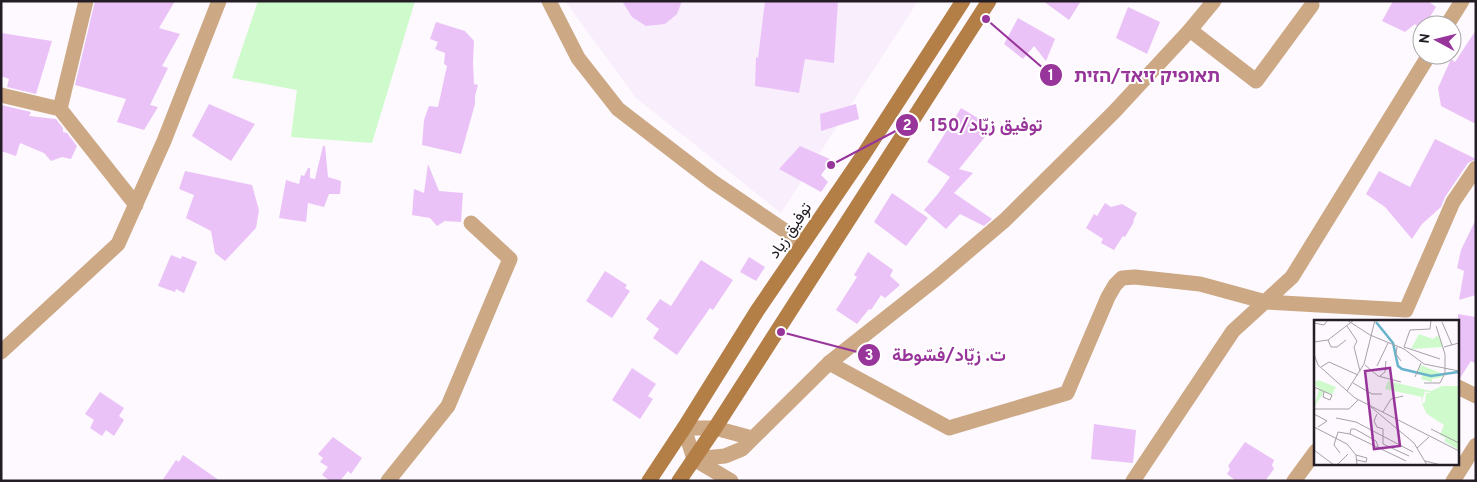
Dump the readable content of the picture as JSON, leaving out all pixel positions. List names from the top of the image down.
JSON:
{
  "streets": {
    "main road": ["توفيق زياد"]
  },
  "places": ["תאופיק זיאד/הזית", "توفيق زيّاد/150", "ت. زيّاد/فسّوطة"],
  "north": "left"
}
